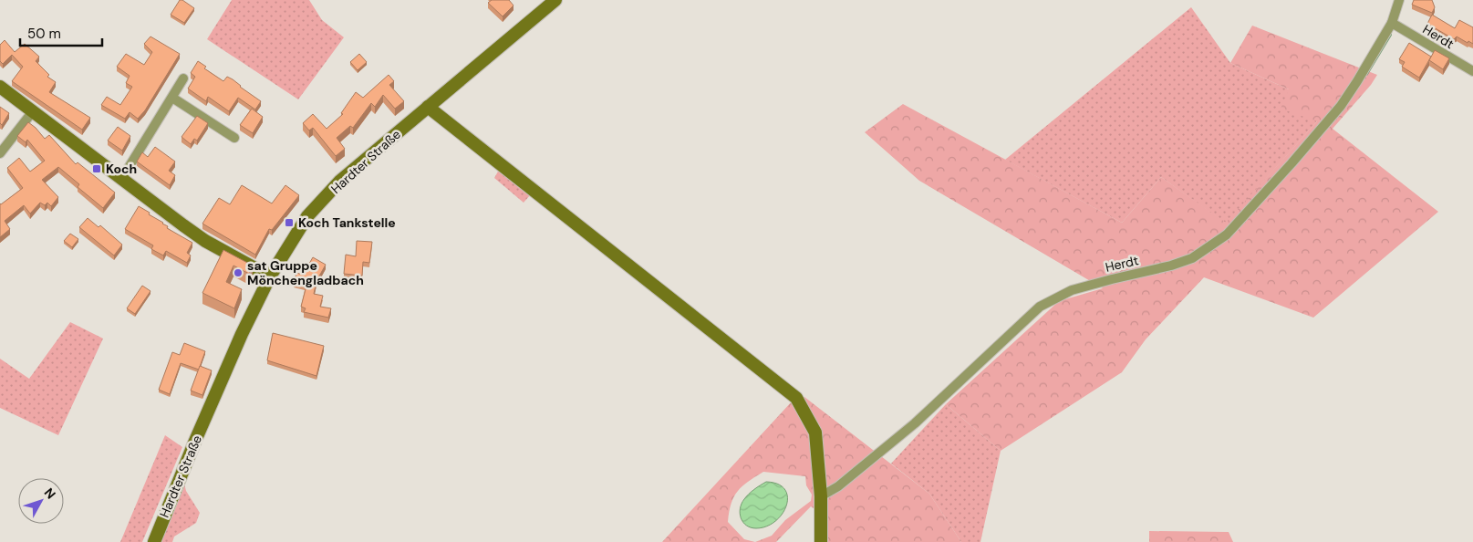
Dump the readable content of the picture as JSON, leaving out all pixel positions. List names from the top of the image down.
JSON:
{
  "streets": {
    "street": ["Herdt", "Hardter Straße"]
  },
  "places": {
    "transit": ["Koch", "Koch Tankstelle"],
    "other": ["sat Gruppe Mönchengladbach"]
  },
  "scale_bar": "50 m",
  "north": "top right"
}
